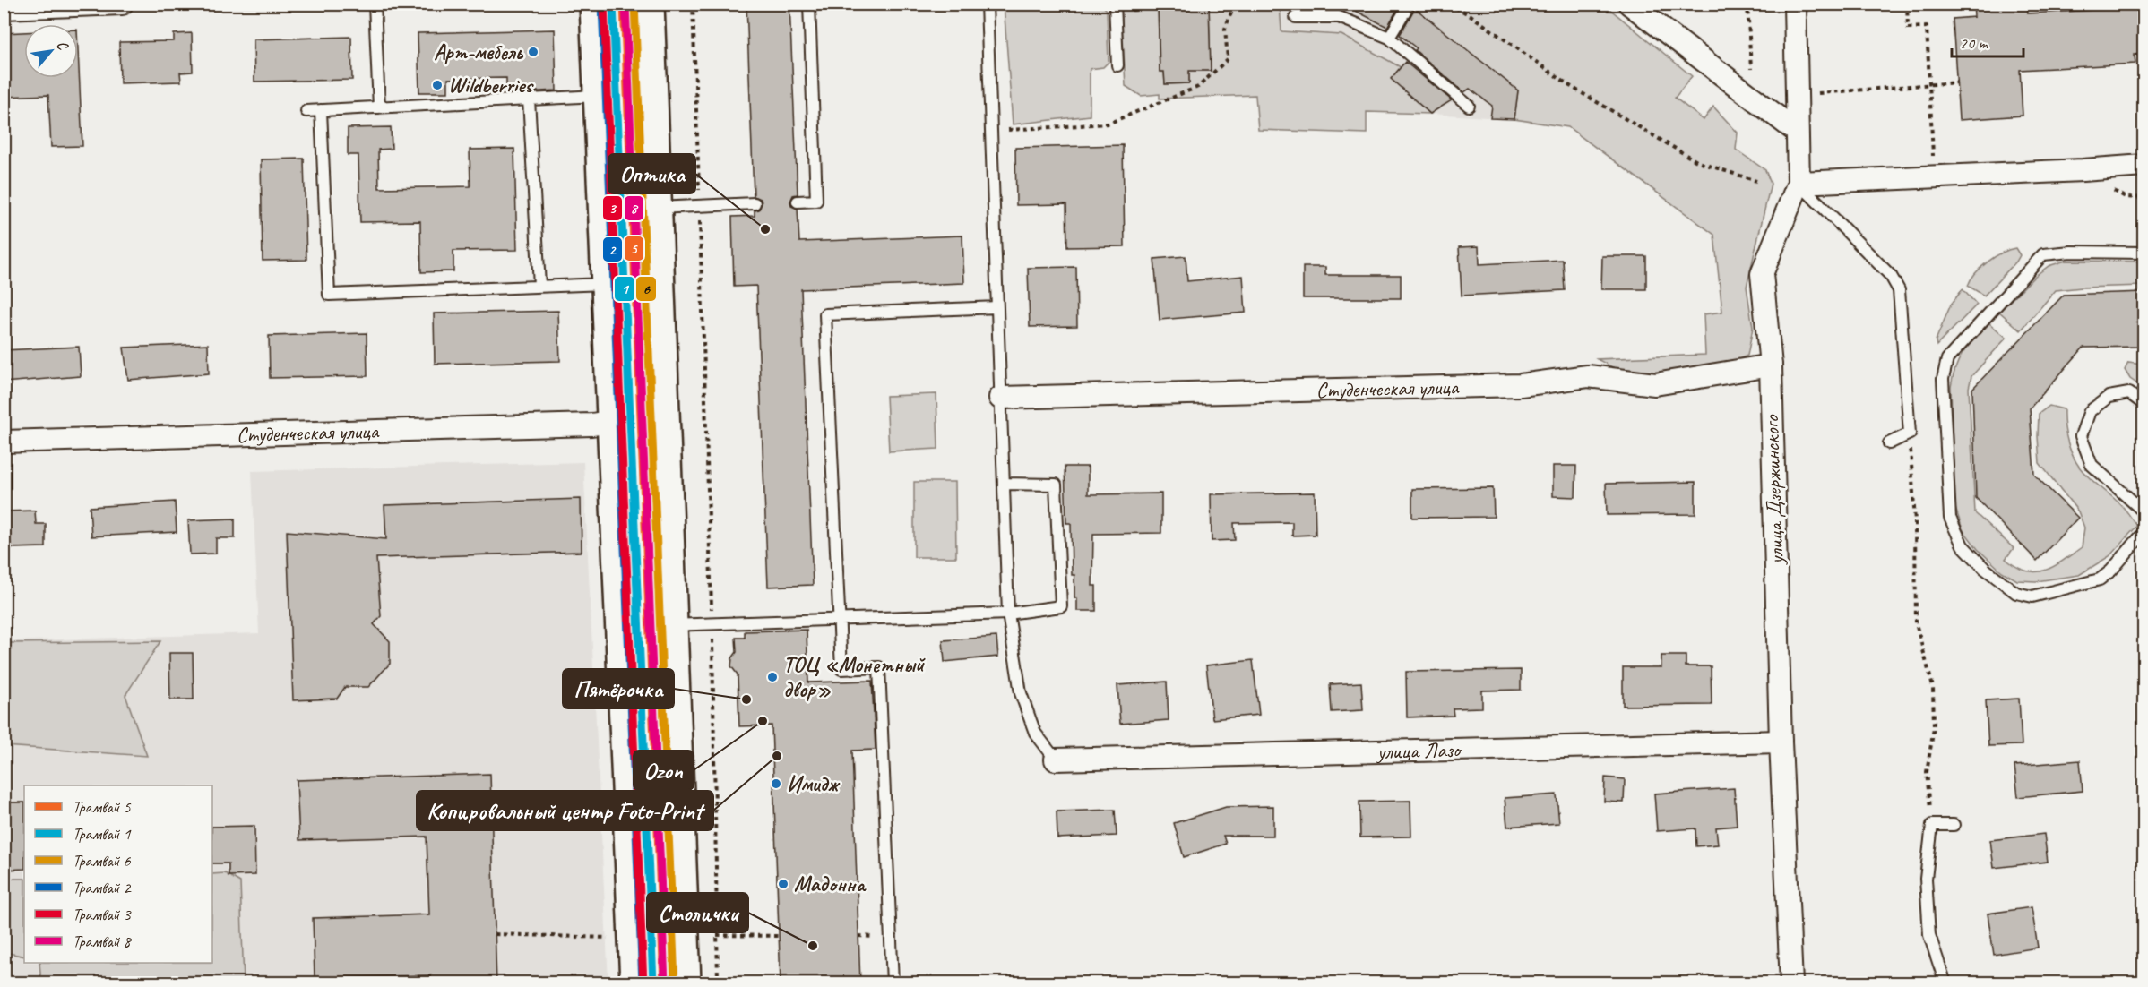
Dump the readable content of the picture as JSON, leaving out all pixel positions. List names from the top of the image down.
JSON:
{
  "streets": {
    "street": ["Студенческая улица", "улица Дзержинского", "улица Лазо"]
  },
  "crossings": [
    ["Студенческая улица", "улица Дзержинского"],
    ["улица Дзержинского", "улица Лазо"]
  ],
  "places": [
    "Арт-мебель",
    "Wildberries",
    "Оптика",
    "ТОЦ «Монетный двор»",
    "Пятёрочка",
    "Ozon",
    "Копировальный центр Foto-Print",
    "Имидж",
    "Мадонна",
    "Столички"
  ],
  "lines": [
    "tram line 5",
    "tram line 1",
    "tram line 6",
    "tram line 3",
    "tram line 8",
    "tram line 2"
  ],
  "legend": [
    "Трамвай 5",
    "Трамвай 1",
    "Трамвай 6",
    "Трамвай 2",
    "Трамвай 3",
    "Трамвай 8"
  ],
  "scale_bar": "20 m",
  "north": "top right"
}
